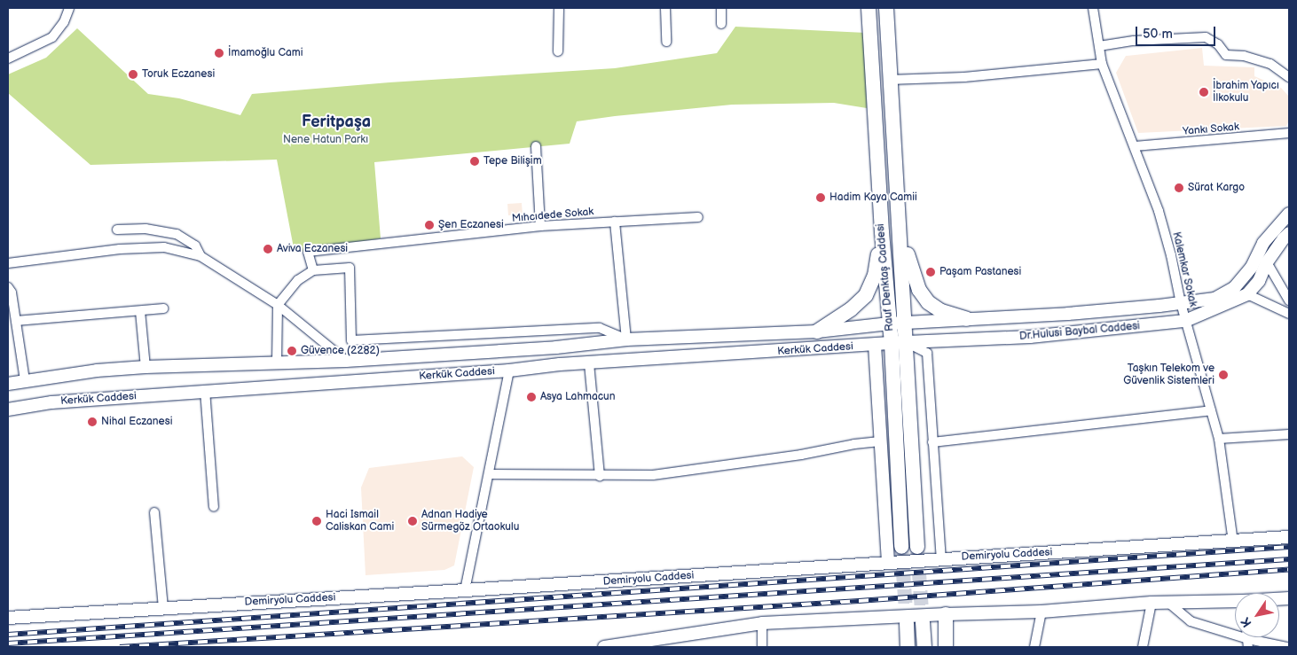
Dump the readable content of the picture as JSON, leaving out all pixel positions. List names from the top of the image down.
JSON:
{
  "streets": {
    "main road": ["Rauf Denktaş Caddesi"],
    "street": [
      "Yankı Sokak",
      "Mıhcıdede Sokak",
      "Kalemkar Sokak",
      "Dr.Hulusi Baybal Caddesi",
      "Kerkük Caddesi",
      "Demiryolu Caddesi"
    ]
  },
  "crossings": [
    ["Yankı Sokak", "Kalemkar Sokak"],
    ["Kalemkar Sokak", "Dr.Hulusi Baybal Caddesi"],
    ["Kalemkar Sokak", "Demiryolu Caddesi"],
    ["Rauf Denktaş Caddesi", "Dr.Hulusi Baybal Caddesi"],
    ["Rauf Denktaş Caddesi", "Kerkük Caddesi"],
    ["Dr.Hulusi Baybal Caddesi", "Kerkük Caddesi"]
  ],
  "districts": ["Feritpaşa"],
  "parks": ["Nene Hatun Parkı"],
  "places": [
    "İmamoğlu Cami",
    "Toruk Eczanesi",
    "İbrahim Yapıcı İlkokulu",
    "Tepe Bilişim",
    "Sürat Kargo",
    "Hadim Kaya Camii",
    "Şen Eczanesi",
    "Aviva Eczanesi",
    "Paşam Pastanesi",
    "Güvence (2282)",
    "Taşkın Telekom ve Güvenlik Sistemleri",
    "Asya Lahmacun",
    "Nihal Eczanesi",
    "Haci Ismail Caliskan Cami",
    "Adnan Hadiye Sürmegöz Ortaokulu"
  ],
  "scale_bar": "50 m",
  "north": "bottom left"
}
